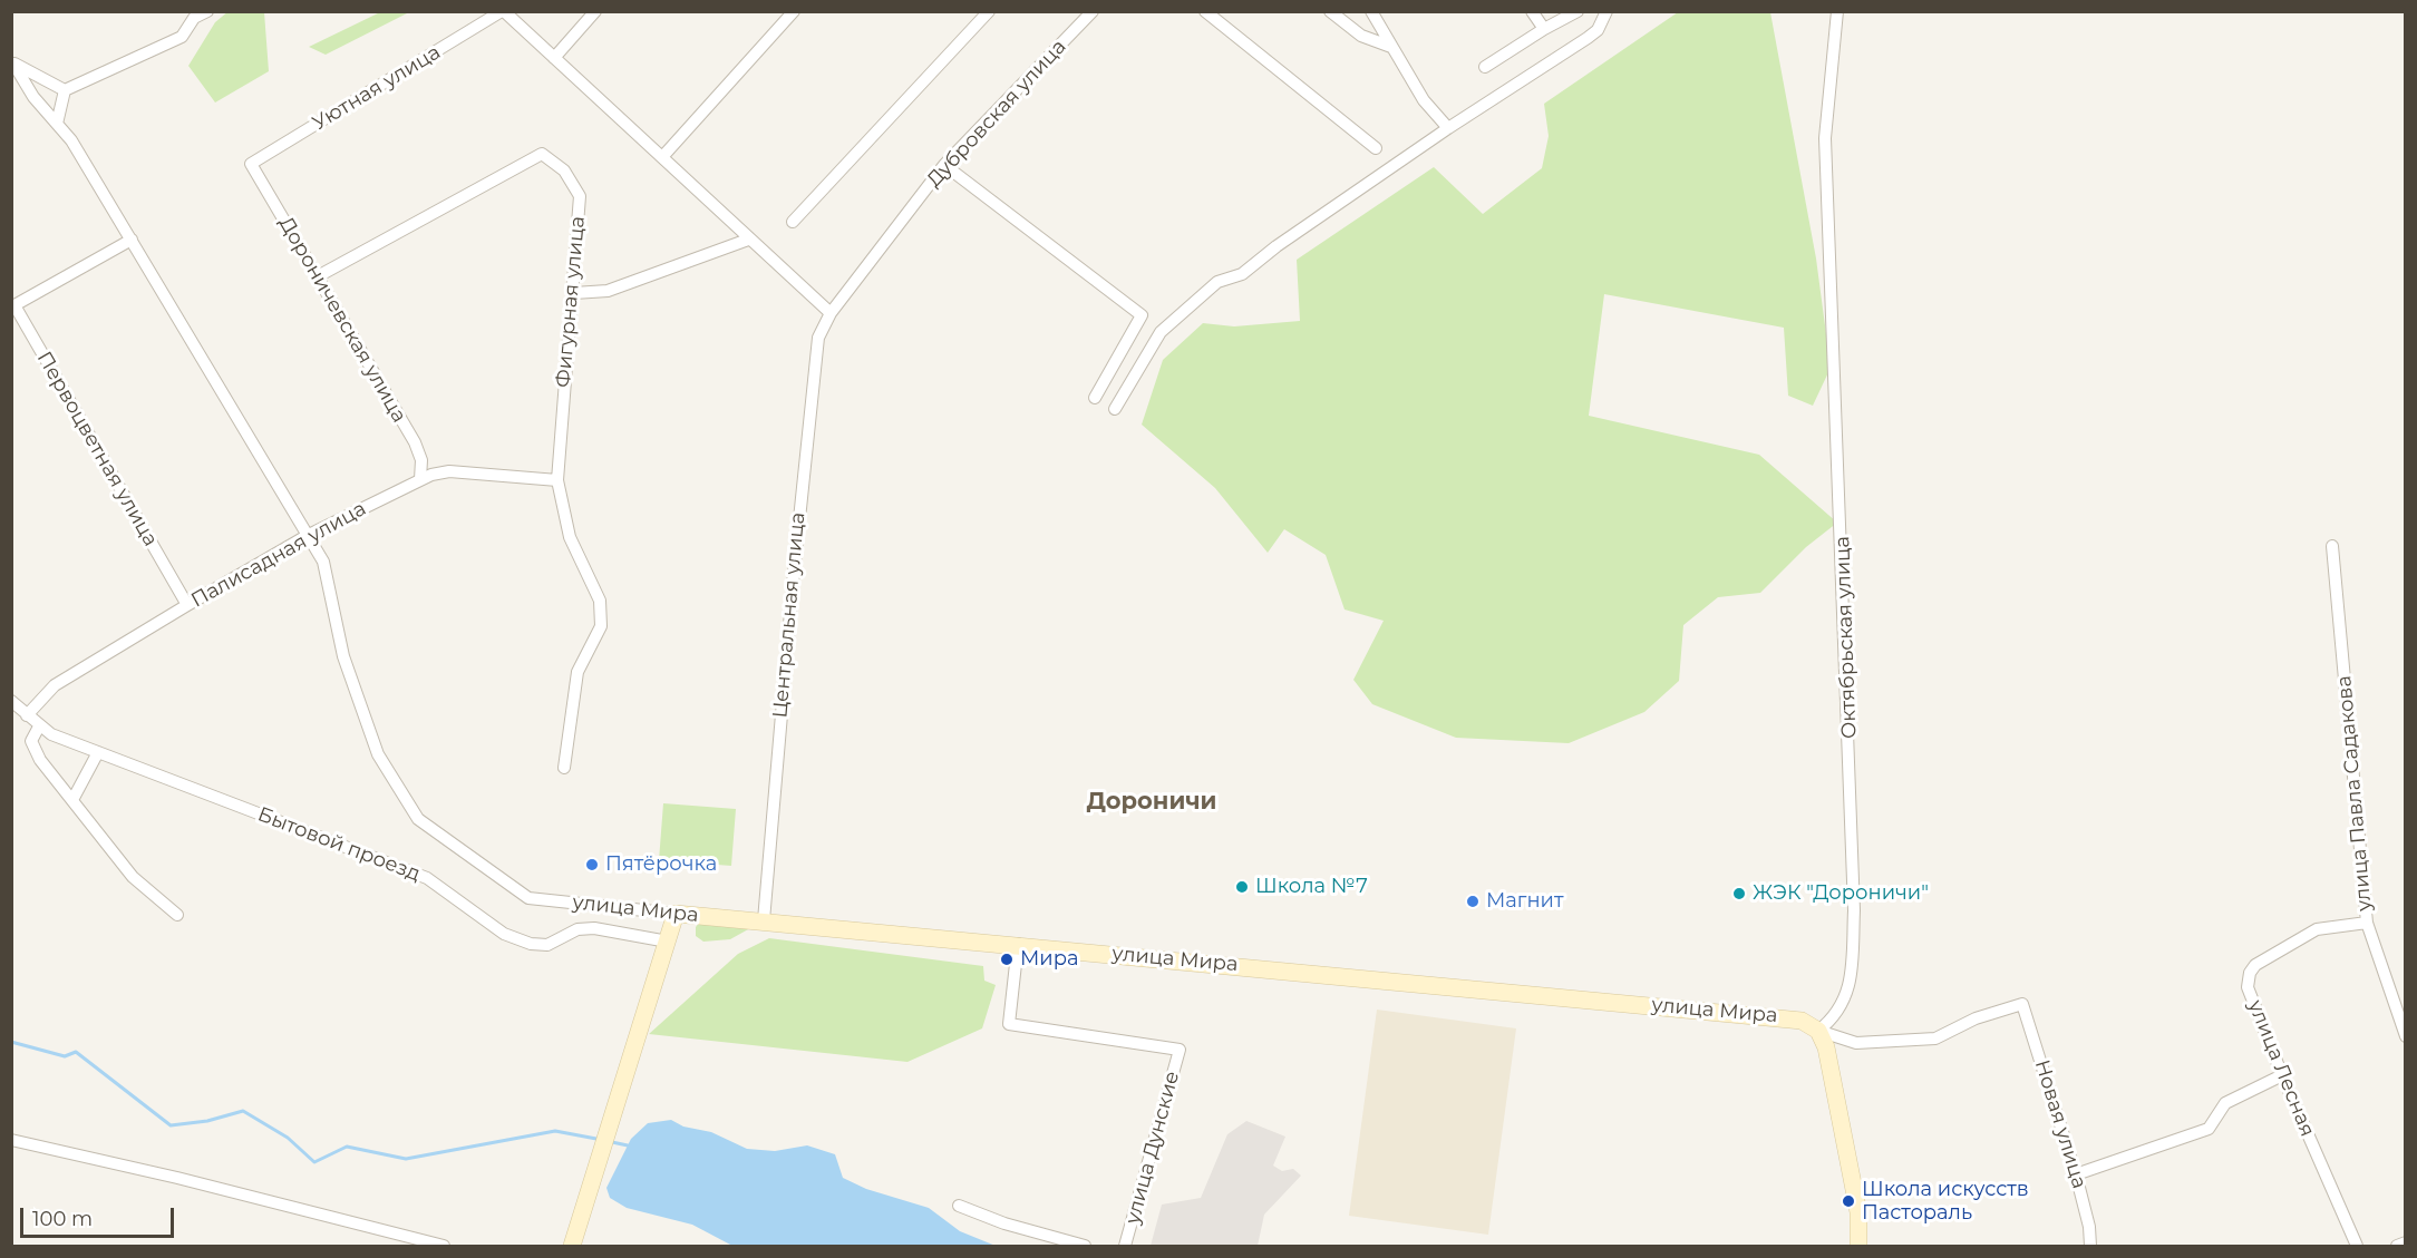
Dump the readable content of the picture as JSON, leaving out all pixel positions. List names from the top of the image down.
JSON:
{
  "streets": {
    "street": [
      "Уютная улица",
      "Дубровская улица",
      "Фигурная улица",
      "Дороничевская улица",
      "Первоцветная улица",
      "Палисадная улица",
      "Центральная улица",
      "Октябрьская улица",
      "улица Павла Садакова",
      "Бытовой проезд",
      "улица Мира",
      "улица Лесная",
      "Новая улица",
      "улица Дунские"
    ]
  },
  "crossings": [
    ["Уютная улица", "Дороничевская улица"],
    ["Дубровская улица", "Центральная улица"],
    ["Фигурная улица", "Дороничевская улица"],
    ["Фигурная улица", "Палисадная улица"],
    ["Дороничевская улица", "Палисадная улица"],
    ["Первоцветная улица", "Палисадная улица"],
    ["Палисадная улица", "Бытовой проезд"],
    ["Палисадная улица", "улица Мира"],
    ["Центральная улица", "улица Мира"],
    ["Октябрьская улица", "улица Мира"],
    ["Октябрьская улица", "Новая улица"],
    ["улица Павла Садакова", "улица Лесная"],
    ["улица Мира", "Новая улица"],
    ["улица Мира", "улица Дунские"]
  ],
  "districts": ["Дороничи"],
  "places": [
    "Пятёрочка",
    "Школа №7",
    "ЖЭК \"Дороничи\"",
    "Магнит",
    "Мира",
    "Школа искусств Пастораль"
  ],
  "scale_bar": "100 m"
}
